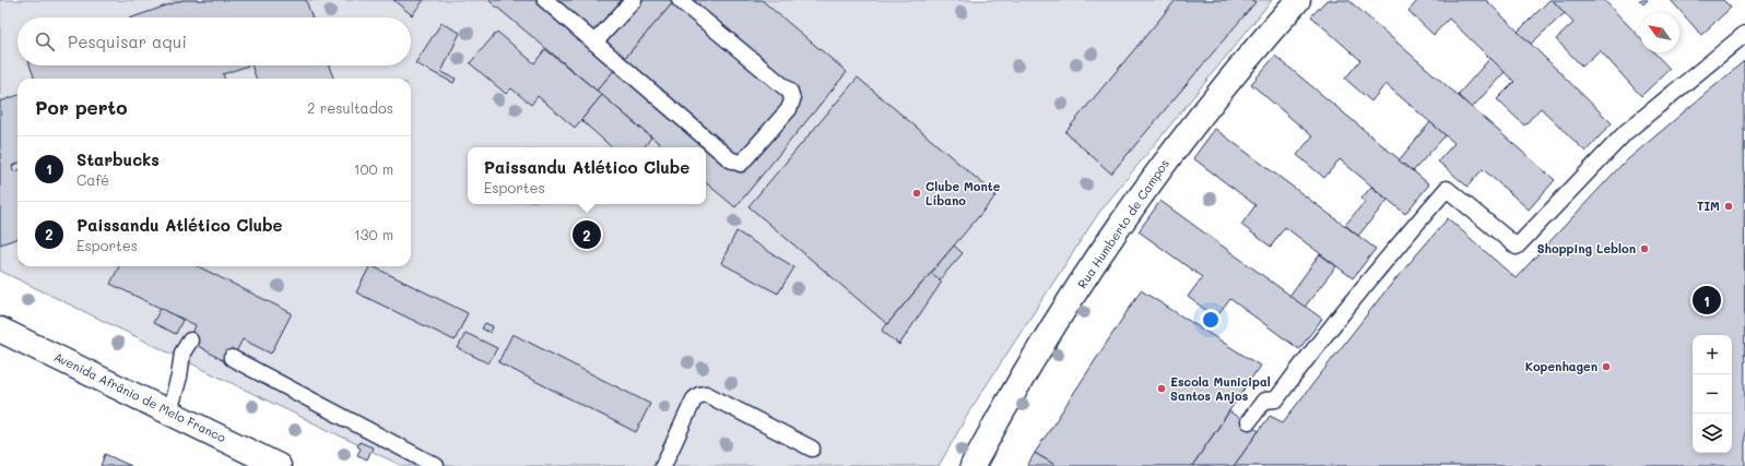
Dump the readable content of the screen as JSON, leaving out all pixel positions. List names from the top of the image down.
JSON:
{
  "streets": {
    "street": ["Rua Humberto de Campos", "Avenida Afrânio de Melo Franco"]
  },
  "places": [
    "Clube Monte Líbano",
    "TIM",
    "Shopping Leblon",
    "Kopenhagen",
    "Escola Municipal Santos Anjos"
  ],
  "north": "top left",
  "page": {
    "search": "Pesquisar aqui",
    "heading": ["Por perto", "2 resultados"],
    "list": [
      {
        "mark": "1",
        "name": "Starbucks",
        "note": "Café",
        "value": "100 m"
      },
      {
        "mark": "2",
        "name": "Paissandu Atlético Clube",
        "note": "Esportes",
        "value": "130 m"
      }
    ],
    "popup": ["Paissandu Atlético Clube", "Esportes"],
    "pins": ["2", "1"],
    "map_buttons": ["+", "−"]
  }
}
